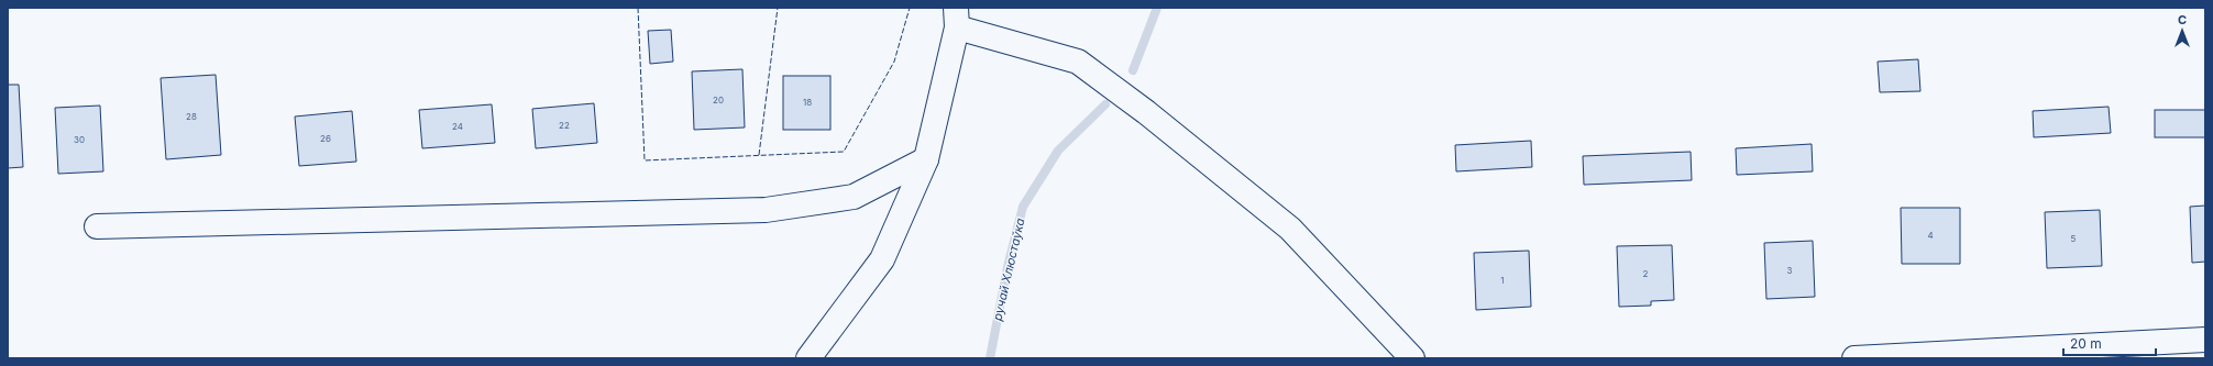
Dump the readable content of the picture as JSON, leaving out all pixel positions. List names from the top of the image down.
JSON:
{
  "water": ["ручай Хлюстаўка"],
  "house_numbers": [
    "20",
    "18",
    "28",
    "22",
    "24",
    "26",
    "30",
    "4",
    "5",
    "3",
    "2",
    "1"
  ],
  "scale_bar": "20 m",
  "north": "top"
}
